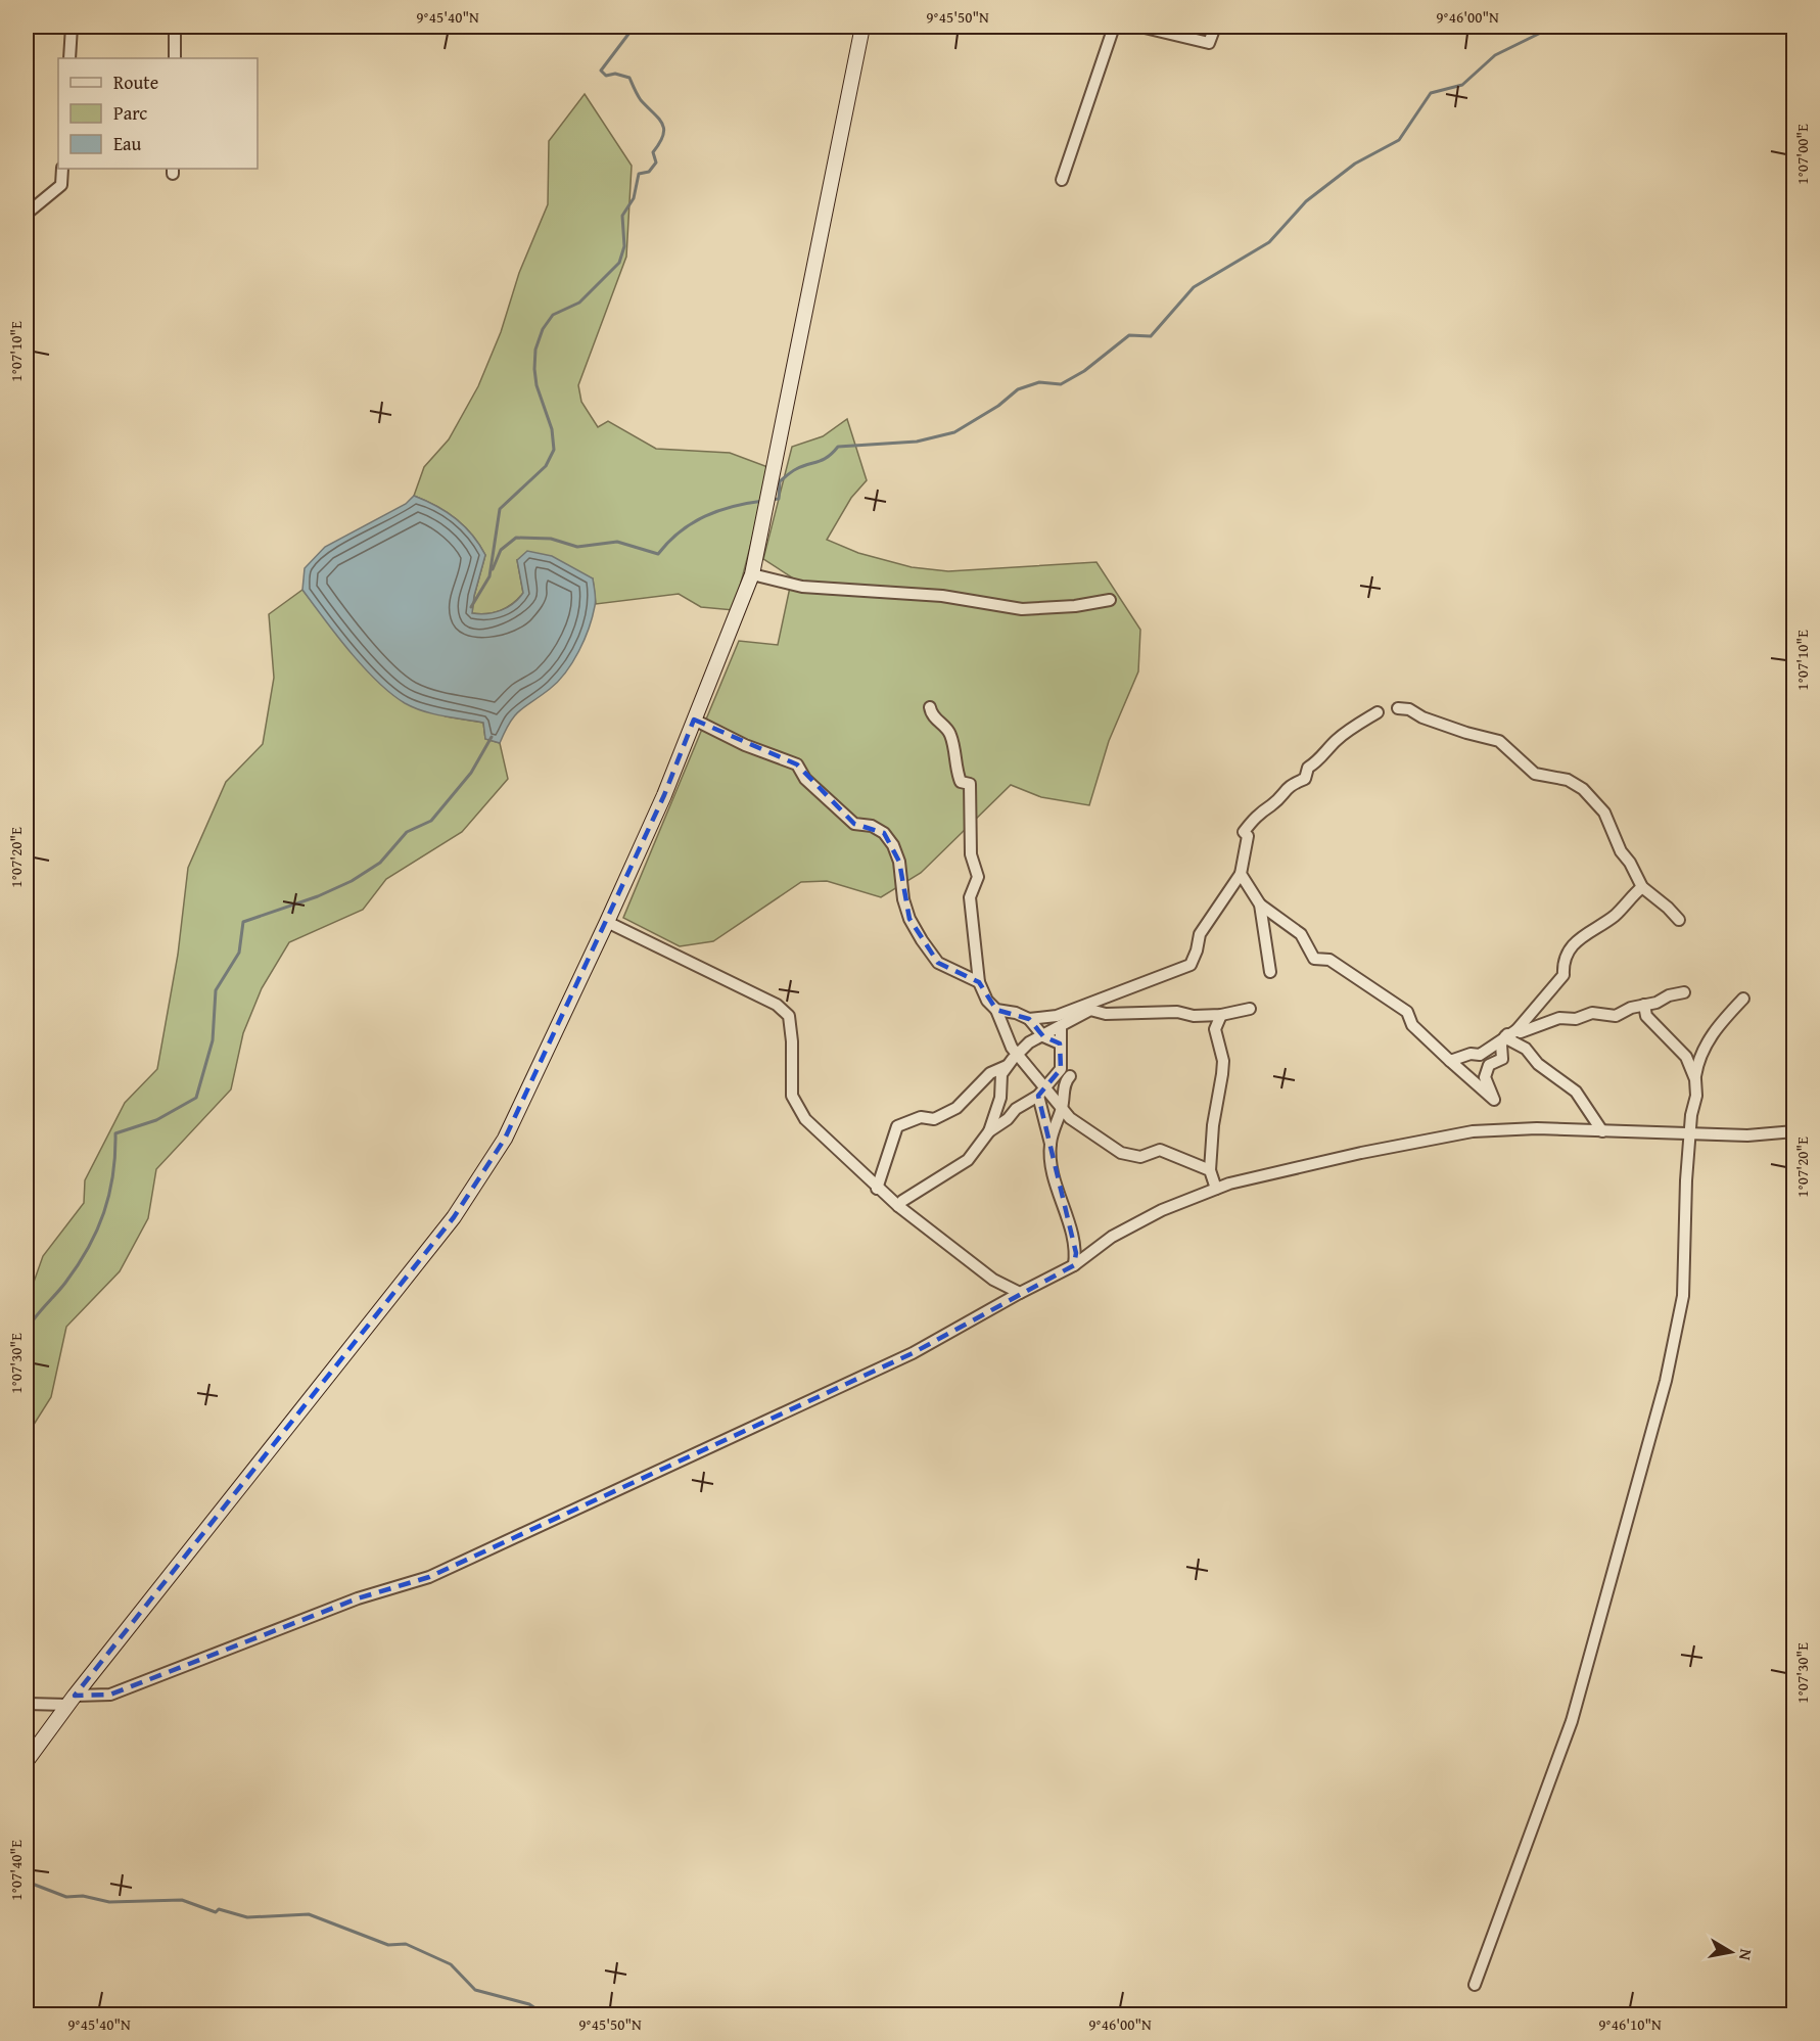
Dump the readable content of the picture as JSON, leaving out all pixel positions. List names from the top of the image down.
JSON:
{
  "legend": ["Route", "Parc", "Eau"],
  "north": "right",
  "coordinates": [
    "9°45'40\"N",
    "9°45'50\"N",
    "9°46'00\"N",
    "1°07'00\"E",
    "1°07'10\"E",
    "1°07'20\"E",
    "1°07'30\"E",
    "1°07'40\"E",
    "9°46'10\"N"
  ]
}
